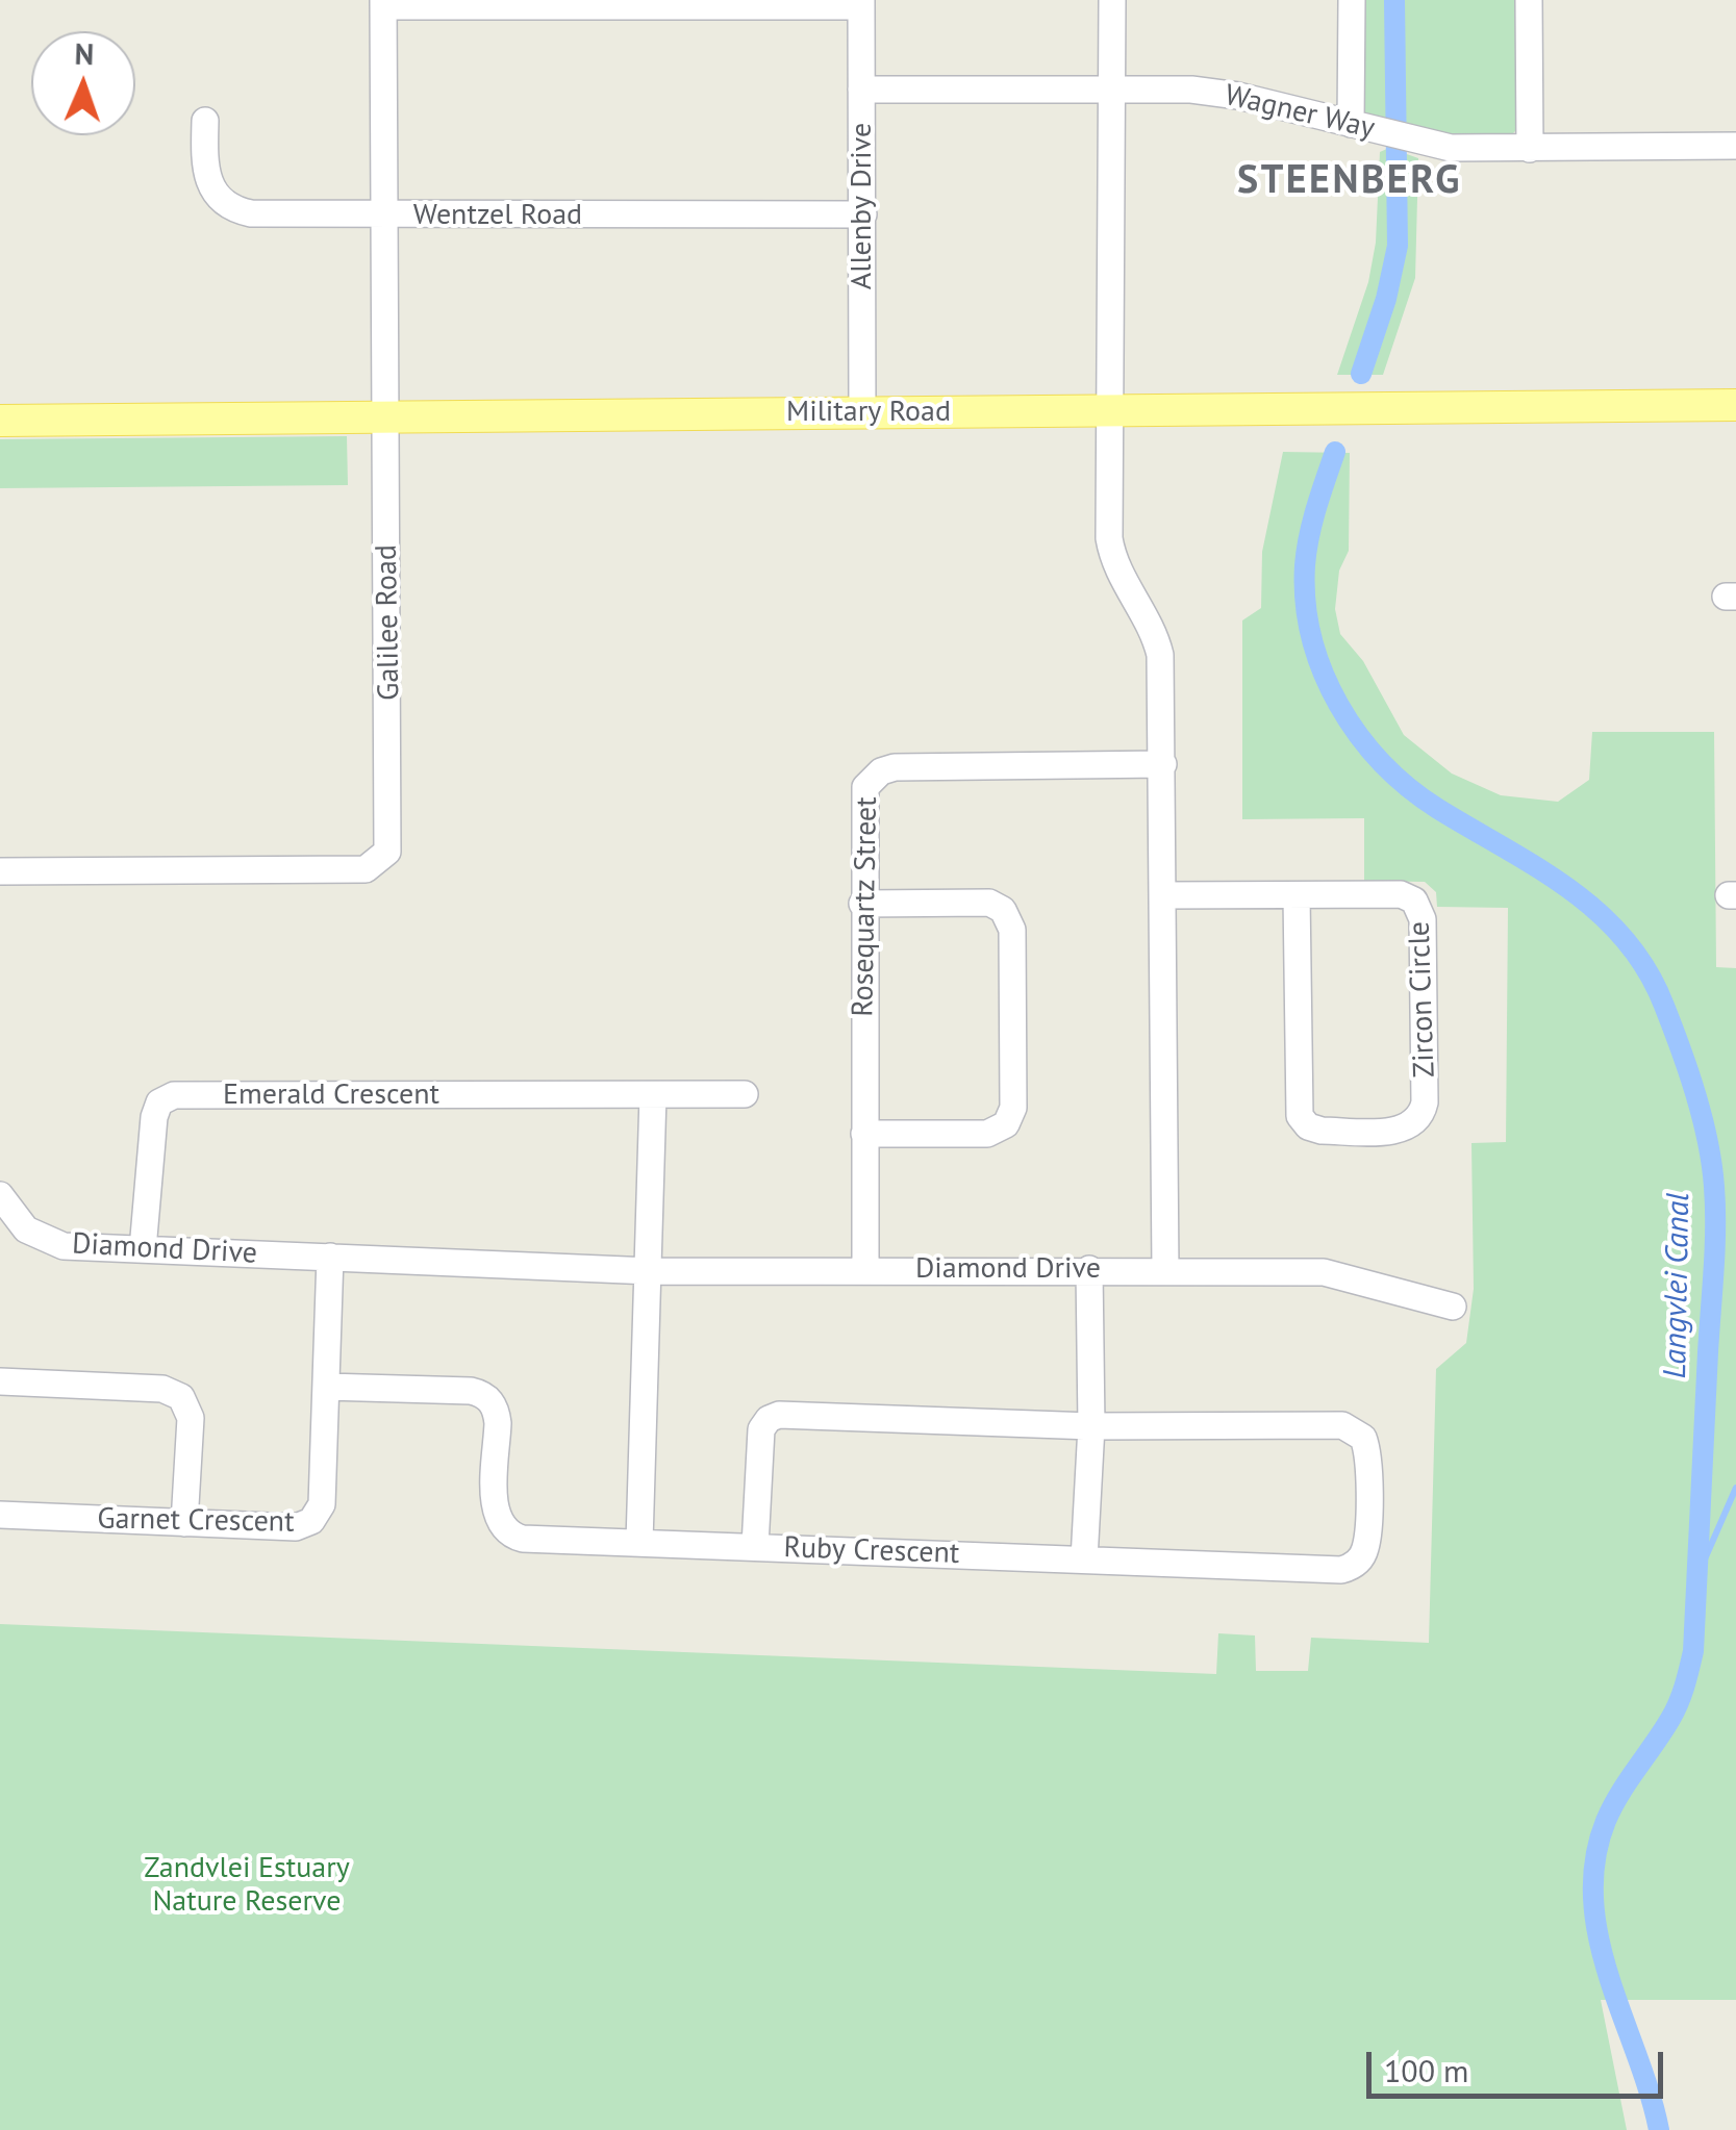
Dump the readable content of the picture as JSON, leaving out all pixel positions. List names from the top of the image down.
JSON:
{
  "streets": {
    "main road": ["Military Road"],
    "street": [
      "Wagner Way",
      "Allenby Drive",
      "Wentzel Road",
      "Galilee Road",
      "Rosequartz Street",
      "Zircon Circle",
      "Emerald Crescent",
      "Diamond Drive",
      "Garnet Crescent",
      "Ruby Crescent"
    ]
  },
  "crossings": [
    ["Wagner Way", "Allenby Drive"],
    ["Allenby Drive", "Wentzel Road"],
    ["Allenby Drive", "Military Road"],
    ["Wentzel Road", "Galilee Road"],
    ["Military Road", "Galilee Road"],
    ["Rosequartz Street", "Diamond Drive"],
    ["Emerald Crescent", "Diamond Drive"],
    ["Diamond Drive", "Garnet Crescent"],
    ["Garnet Crescent", "Ruby Crescent"]
  ],
  "districts": ["STEENBERG"],
  "water": ["Langvlei Canal"],
  "parks": ["Zandvlei Estuary Nature Reserve"],
  "scale_bar": "100 m",
  "north": "top"
}
